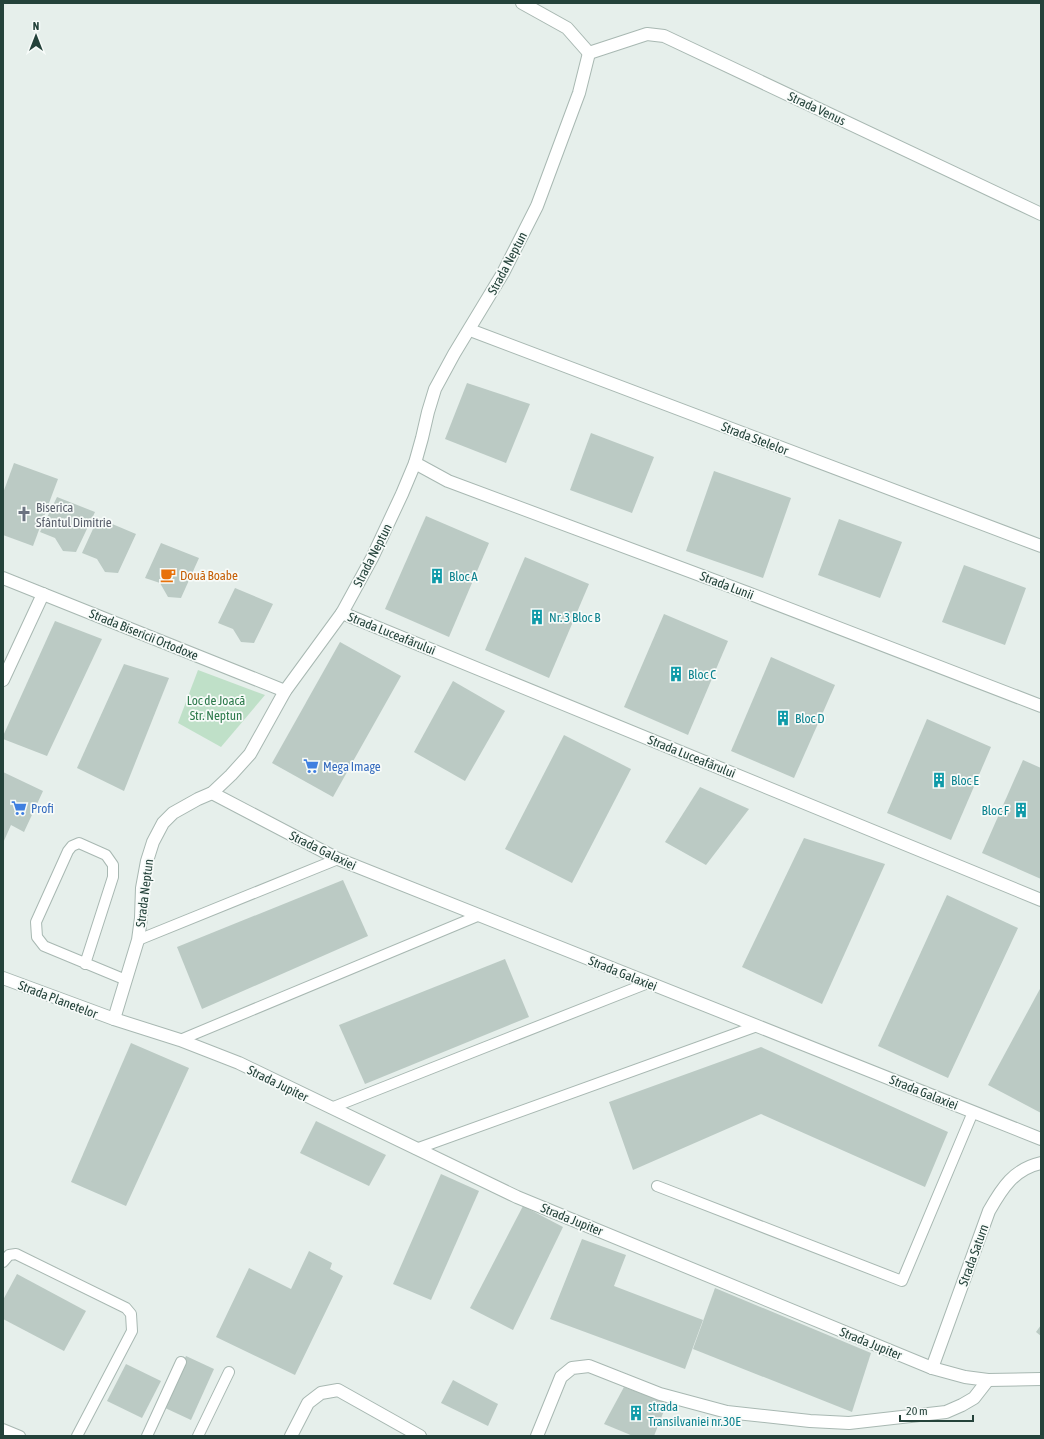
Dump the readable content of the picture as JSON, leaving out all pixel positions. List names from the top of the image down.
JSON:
{
  "streets": {
    "street": [
      "Strada Venus",
      "Strada Neptun",
      "Strada Stelelor",
      "Strada Lunii",
      "Strada Luceafărului",
      "Strada Bisericii Ortodoxe",
      "Strada Galaxiei",
      "Strada Planetelor",
      "Strada Jupiter",
      "Strada Saturn"
    ]
  },
  "crossings": [
    ["Strada Venus", "Strada Neptun"],
    ["Strada Neptun", "Strada Stelelor"],
    ["Strada Neptun", "Strada Lunii"],
    ["Strada Neptun", "Strada Luceafărului"],
    ["Strada Neptun", "Strada Bisericii Ortodoxe"],
    ["Strada Neptun", "Strada Galaxiei"],
    ["Strada Neptun", "Strada Planetelor"],
    ["Strada Neptun", "Strada Jupiter"],
    ["Strada Planetelor", "Strada Jupiter"],
    ["Strada Jupiter", "Strada Saturn"]
  ],
  "parks": ["Loc de Joacă Str. Neptun"],
  "places": {
    "church": ["Biserica Sfântul Dimitrie"],
    "cafe": ["Două Boabe"],
    "building": [
      "Bloc A",
      "Nr. 3 Bloc B",
      "Bloc C",
      "Bloc D",
      "Bloc E",
      "Bloc F",
      "strada Transilvaniei nr.30E"
    ],
    "supermarket": ["Mega Image", "Profi"]
  },
  "scale_bar": "20 m",
  "north": "top"
}
